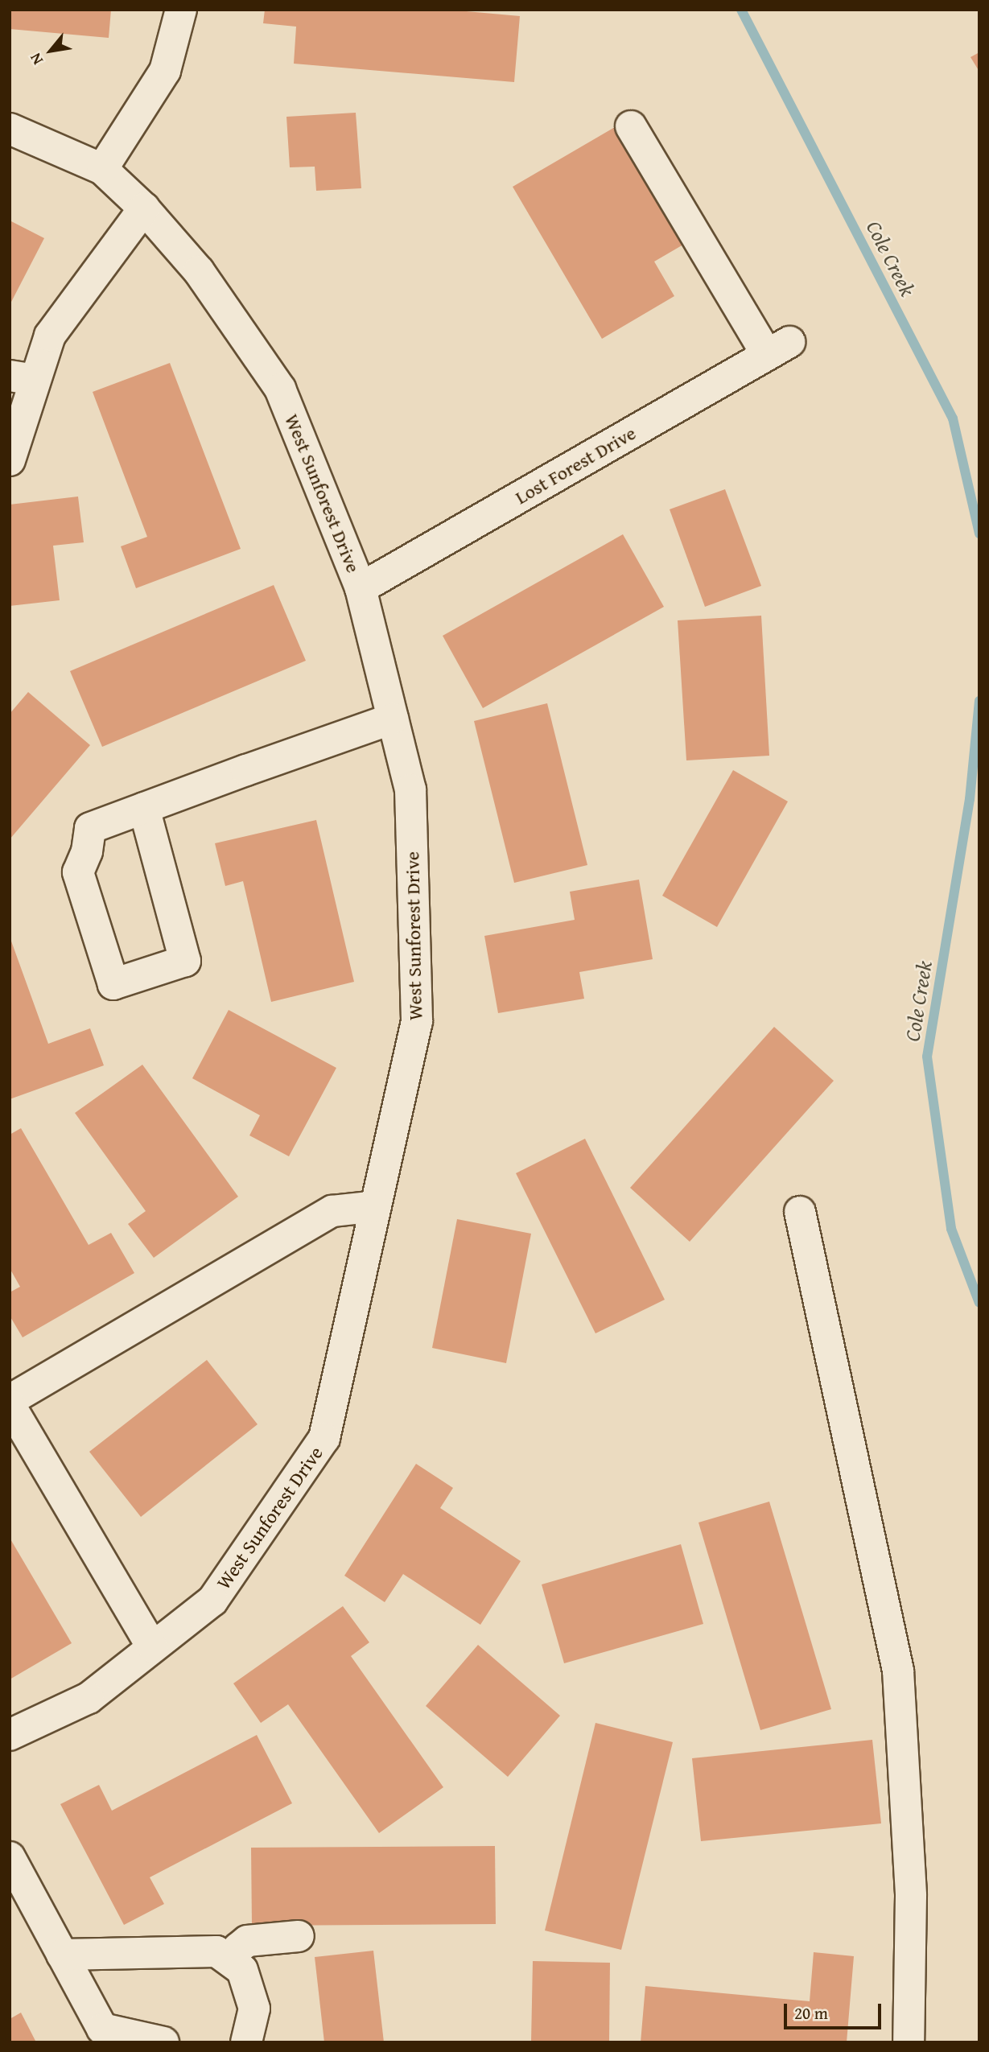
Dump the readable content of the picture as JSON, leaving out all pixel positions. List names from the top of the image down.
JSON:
{
  "streets": {
    "street": ["Lost Forest Drive", "West Sunforest Drive"]
  },
  "crossings": [
    ["Lost Forest Drive", "West Sunforest Drive"]
  ],
  "water": ["Cole Creek"],
  "scale_bar": "20 m",
  "north": "bottom left"
}
